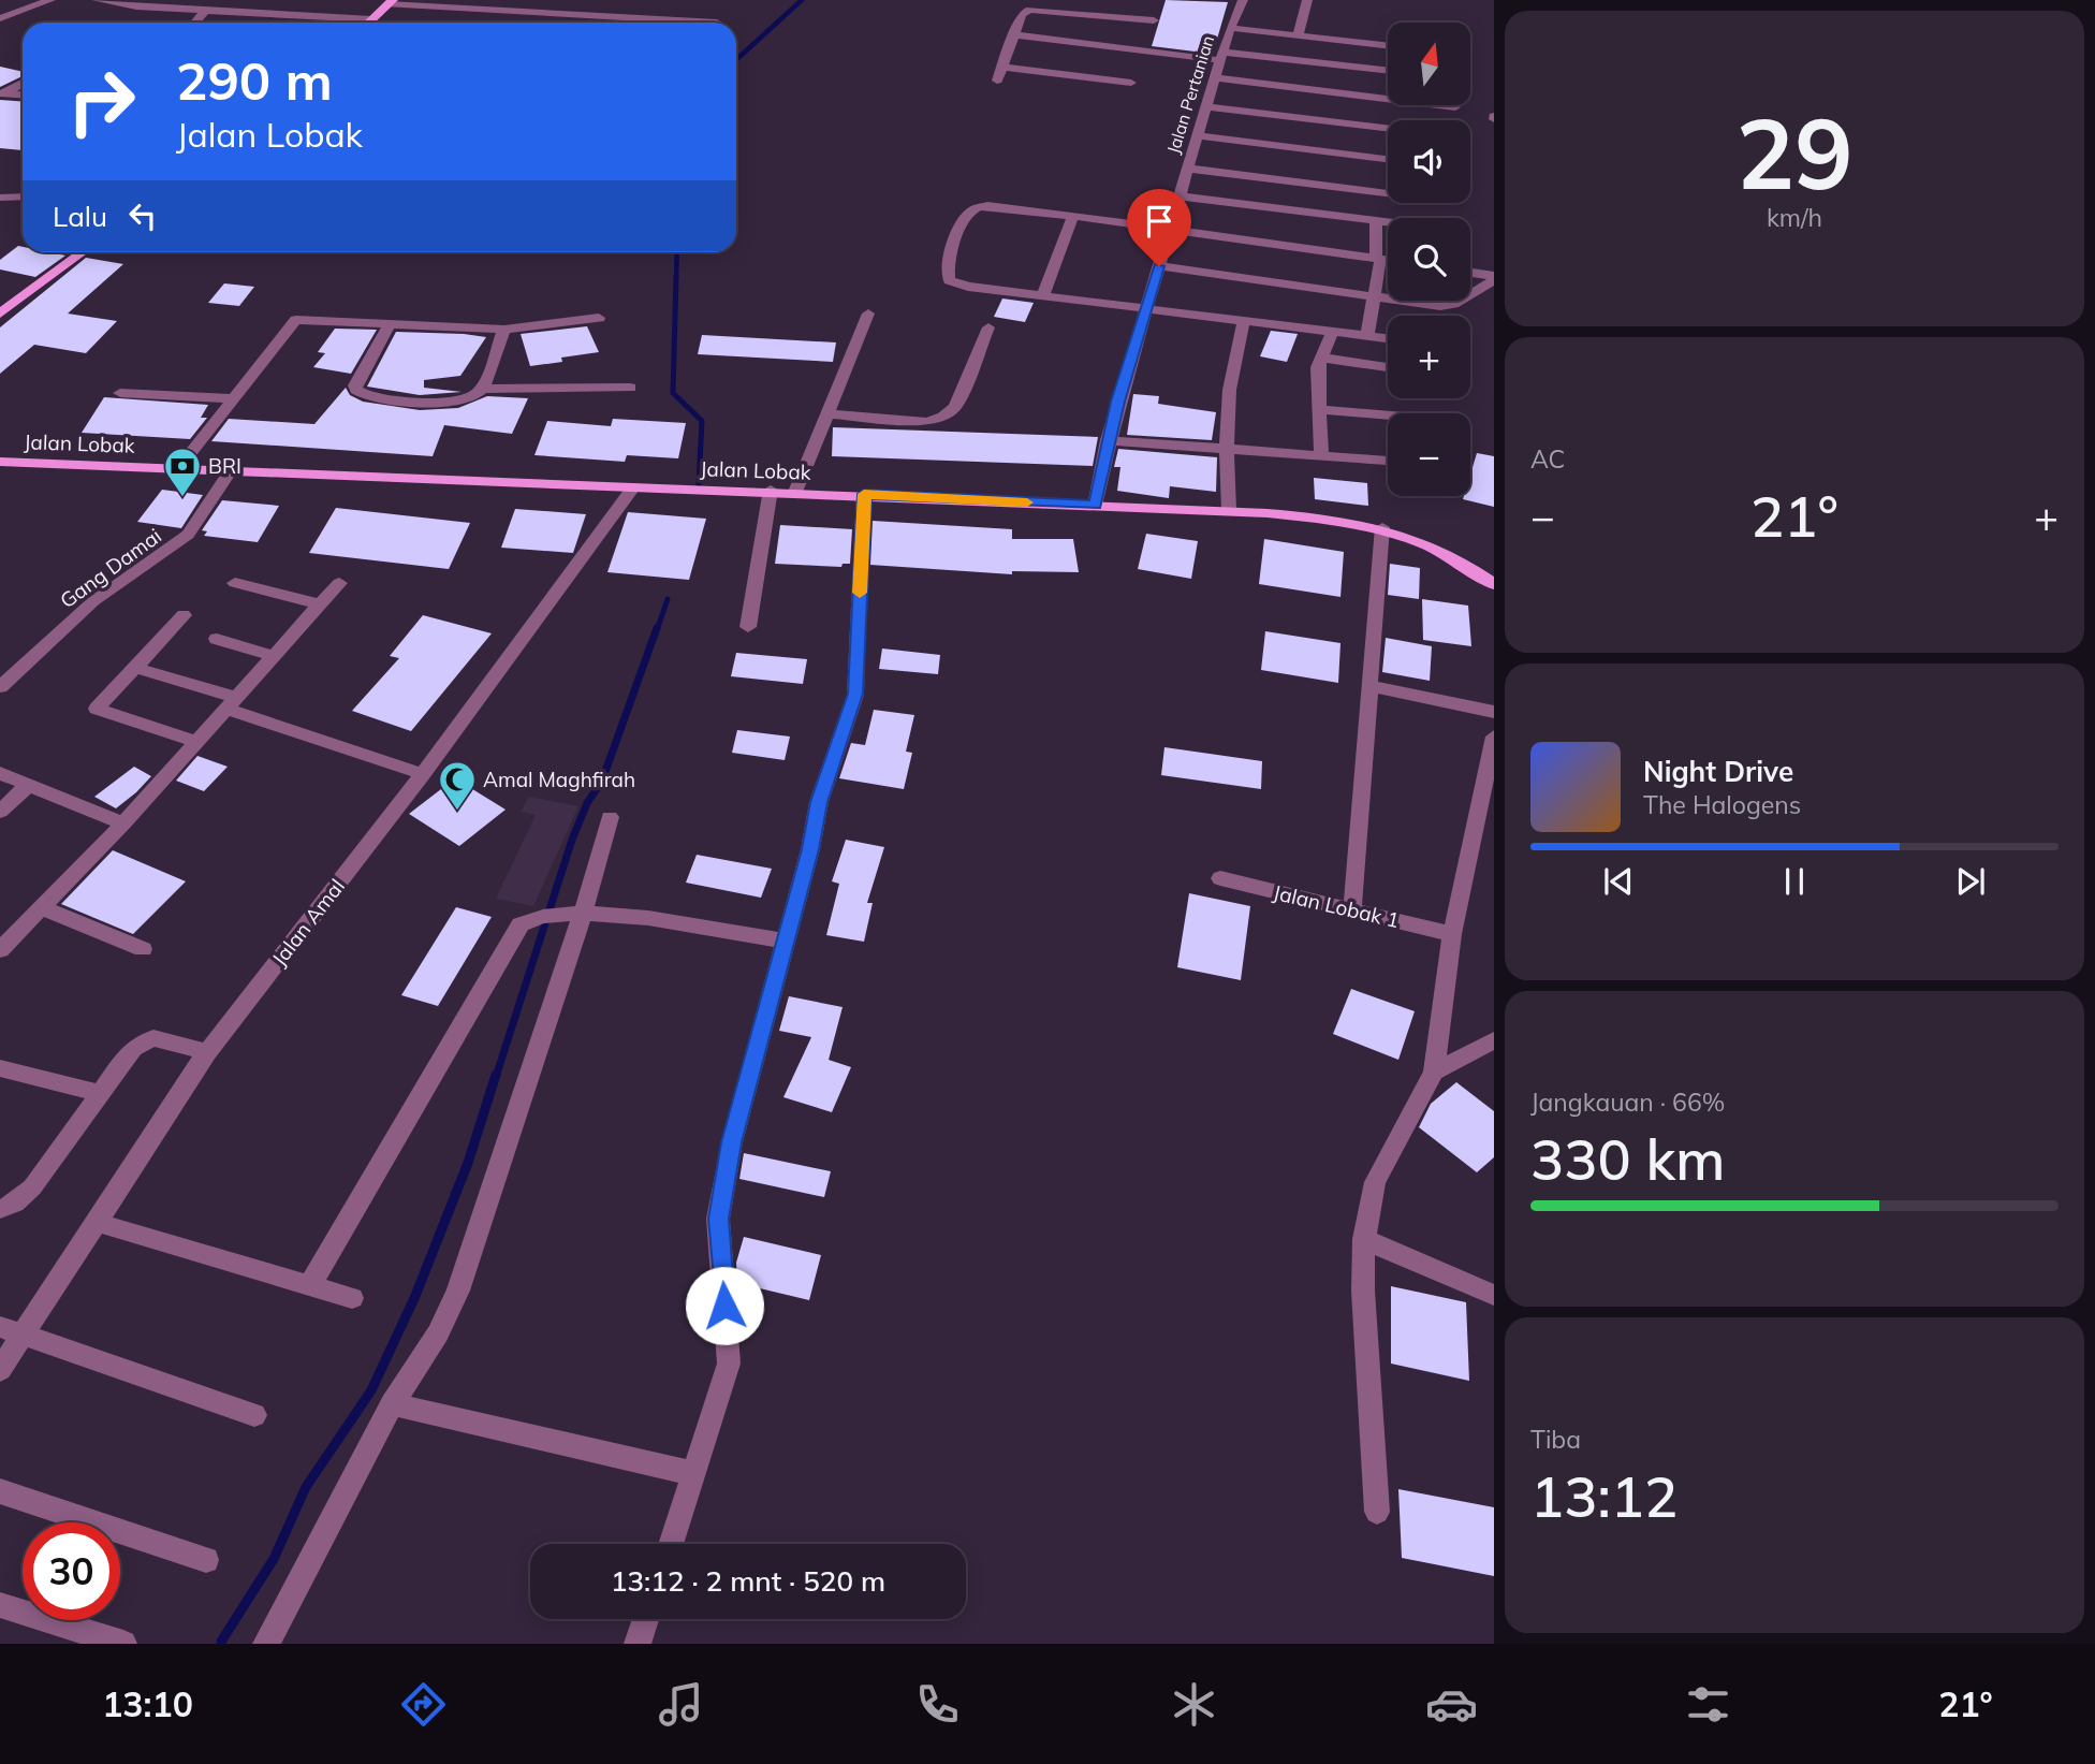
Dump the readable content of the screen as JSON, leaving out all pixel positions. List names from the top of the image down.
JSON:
{
  "streets": {
    "main road": ["Jalan Lobak"],
    "street": [
      "Jalan Pertanian",
      "Gang Damai",
      "Jalan Lobak 1",
      "Jalan Amal"
    ]
  },
  "crossings": [
    ["Jalan Pertanian", "Jalan Lobak"],
    ["Jalan Lobak", "Gang Damai"],
    ["Jalan Lobak", "Jalan Amal"]
  ],
  "places": {
    "bank": ["BRI"],
    "mosque": ["Amal Maghfirah"]
  },
  "north": "top",
  "page": {
    "tile": [
      ["29", "km/h"],
      "AC",
      ["Jangkauan · 66%", "330 km"],
      ["Tiba", "13:12"]
    ],
    "map_buttons": ["+", "−"],
    "turn": ["290 m", "Jalan Lobak"],
    "then": "Lalu",
    "heat": ["−", "21°", "+"],
    "song": ["Night Drive", "The Halogens"],
    "limit": "30",
    "trip": "13:12 · 2 mnt · 520 m",
    "tabs": ["13:10", "21°"]
  }
}
